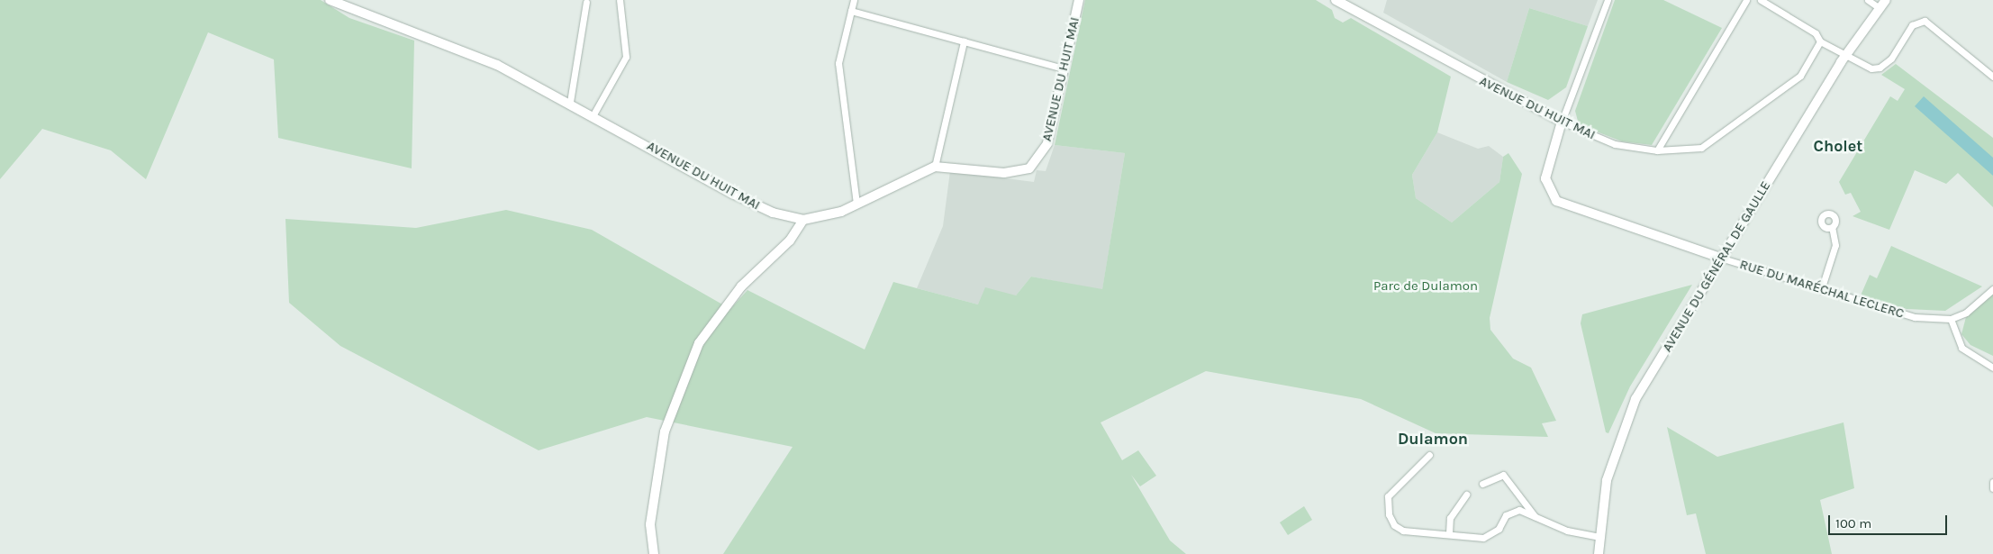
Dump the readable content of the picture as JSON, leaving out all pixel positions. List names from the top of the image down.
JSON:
{
  "streets": {
    "main road": ["AVENUE DU HUIT MAI", "AVENUE DU GÉNÉRAL DE GAULLE"],
    "street": ["RUE DU MARÉCHAL LECLERC"]
  },
  "crossings": [
    ["AVENUE DU GÉNÉRAL DE GAULLE", "RUE DU MARÉCHAL LECLERC"]
  ],
  "districts": ["Cholet", "Dulamon"],
  "parks": ["Parc de Dulamon"],
  "scale_bar": "100 m"
}
